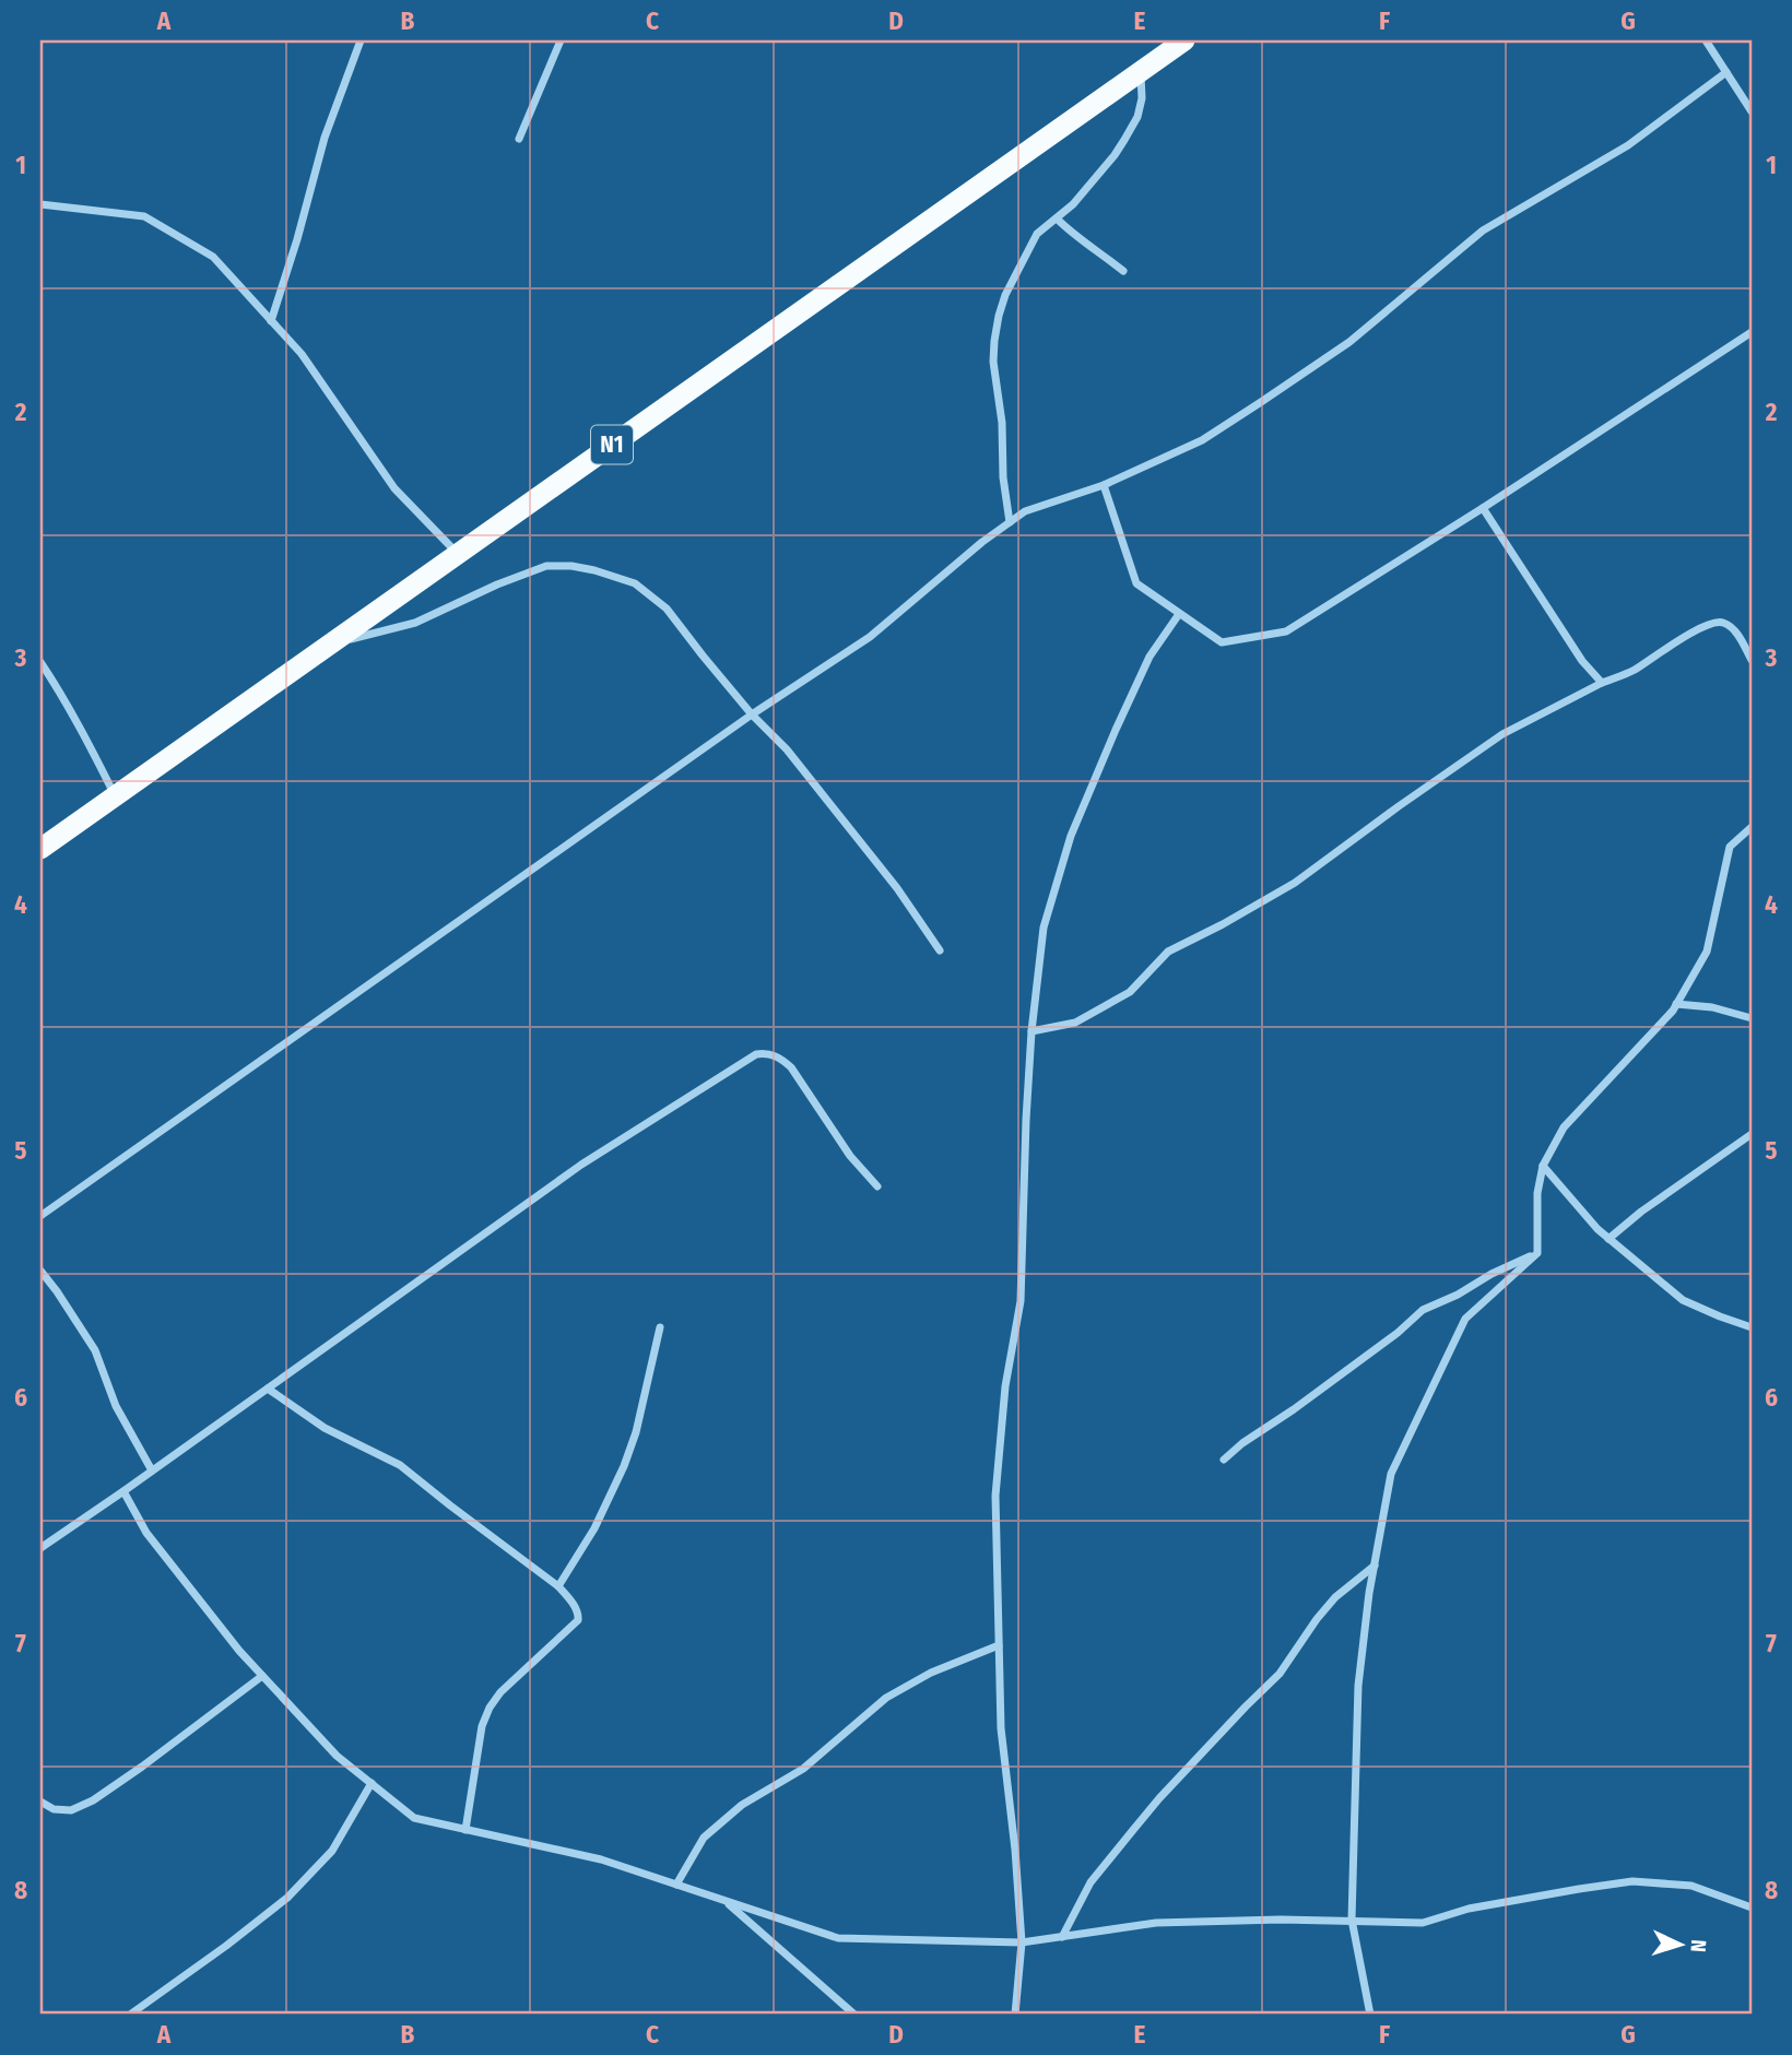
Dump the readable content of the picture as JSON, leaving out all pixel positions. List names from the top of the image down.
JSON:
{
  "streets": {
    "highway": ["N1"]
  },
  "north": "right",
  "grid": {
    "columns": [
      "A",
      "B",
      "C",
      "D",
      "E",
      "F",
      "G"
    ],
    "rows": [
      "1",
      "2",
      "3",
      "4",
      "5",
      "6",
      "7",
      "8"
    ]
  }
}
